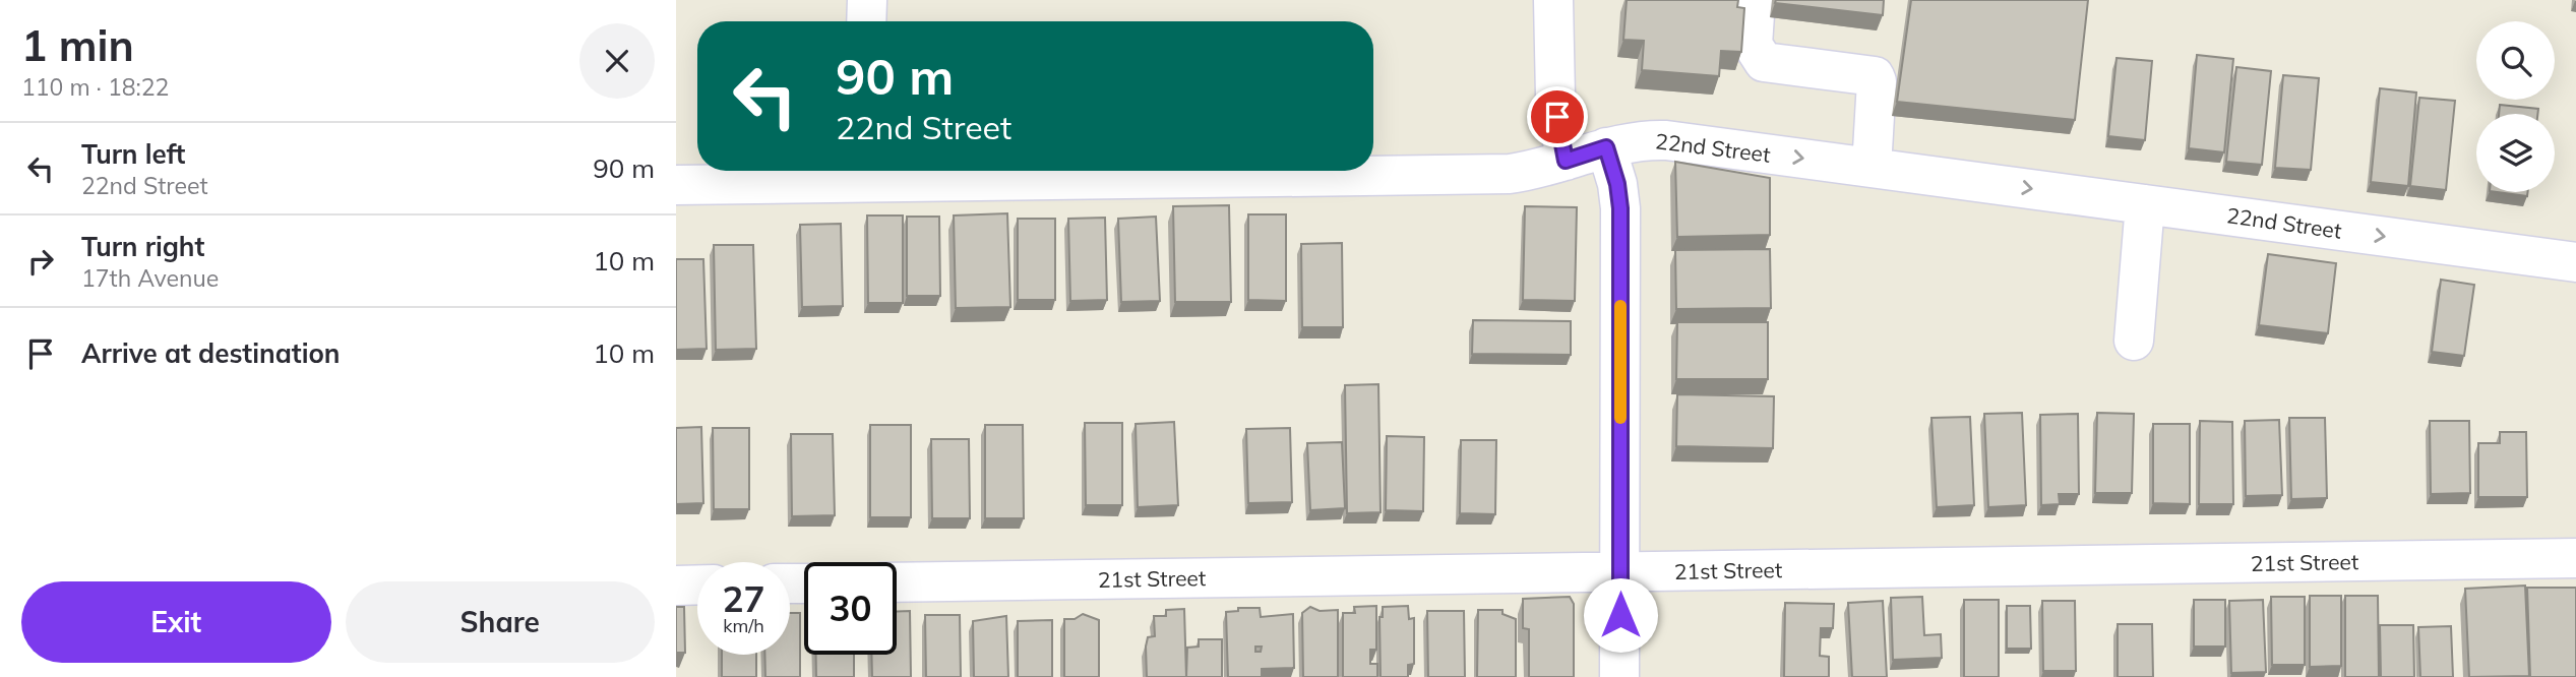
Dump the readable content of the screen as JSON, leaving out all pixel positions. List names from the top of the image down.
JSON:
{
  "streets": {
    "street": ["22nd Street", "21st Street"]
  },
  "one_way": ["22nd Street"],
  "page": {
    "heading": ["1 min", "110 m · 18:22"],
    "turn": ["90 m", "22nd Street"],
    "list": [
      {
        "name": "Turn left",
        "note": "22nd Street",
        "value": "90 m"
      },
      {
        "name": "Turn right",
        "note": "17th Avenue",
        "value": "10 m"
      },
      {
        "name": "Arrive at destination",
        "value": "10 m"
      }
    ],
    "speed": "27 km/h",
    "limit": "30",
    "buttons": ["Exit", "Share"]
  }
}
